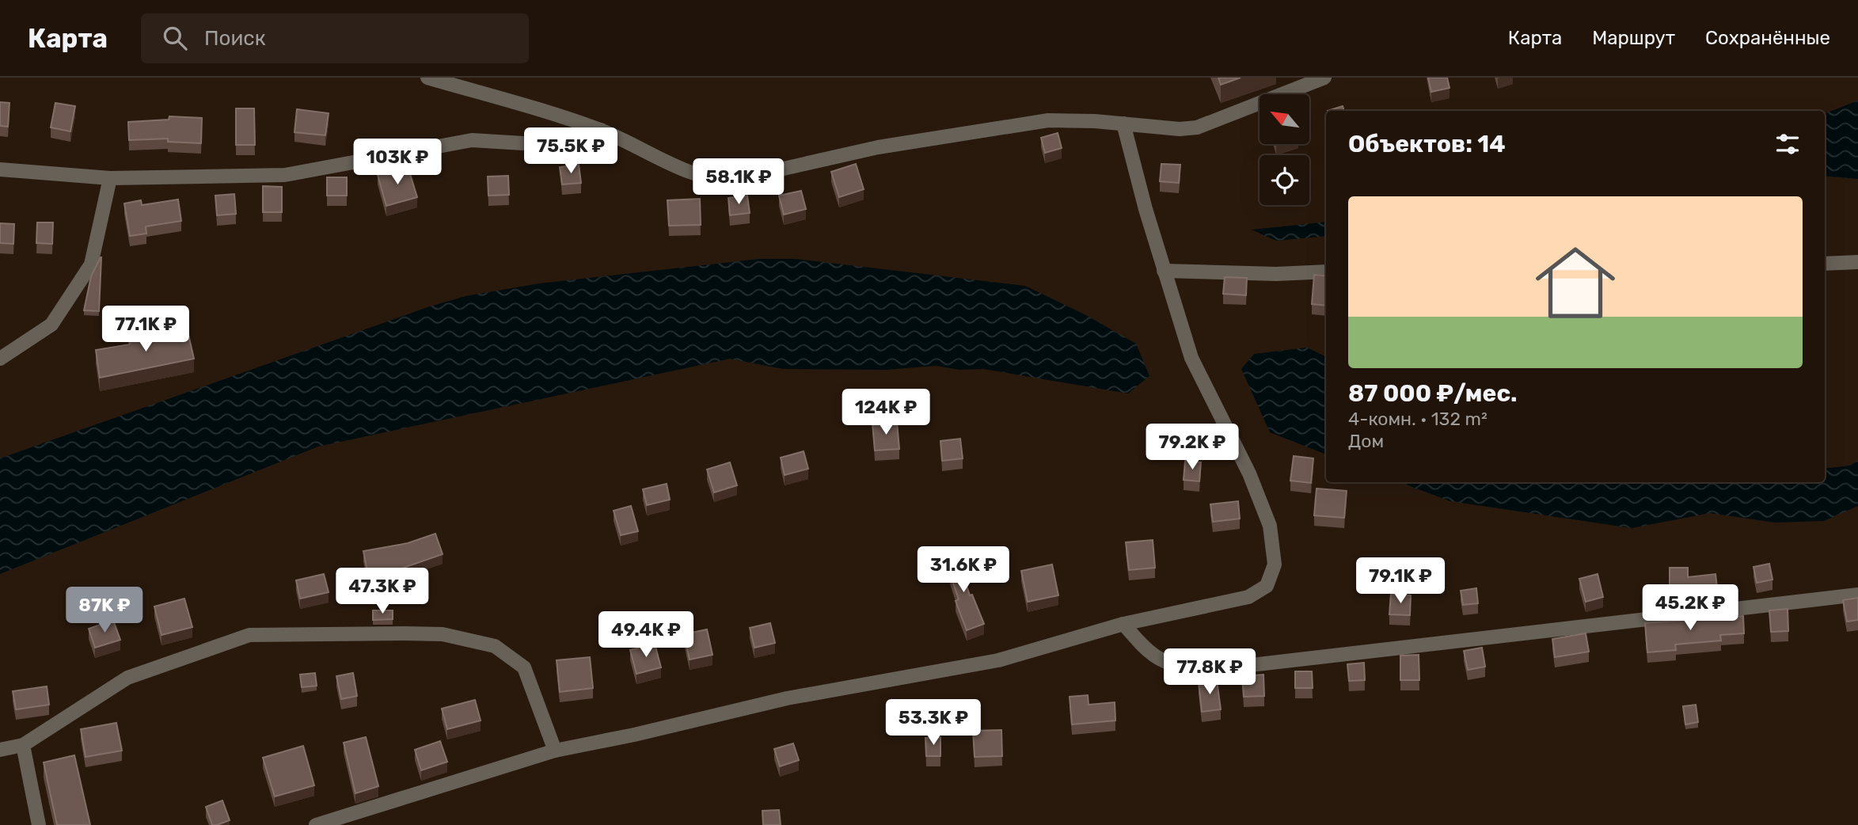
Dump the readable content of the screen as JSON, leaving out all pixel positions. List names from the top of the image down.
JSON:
{
  "north": "top left",
  "page": {
    "header": "Карта",
    "search": "Поиск",
    "nav": ["Карта", "Маршрут", "Сохранённые"],
    "heading": "Объектов: 14",
    "price": [
      "75.5K ₽",
      "103K ₽",
      "58.1K ₽",
      "77.1K ₽",
      "124K ₽",
      "79.2K ₽",
      "31.6K ₽",
      "79.1K ₽",
      "47.3K ₽",
      "45.2K ₽",
      "87K ₽",
      "49.4K ₽",
      "77.8K ₽",
      "53.3K ₽"
    ],
    "list": [
      {
        "name": "87 000 ₽/мес.",
        "note": "4-комн. · 132 m² · Дом"
      }
    ]
  }
}
